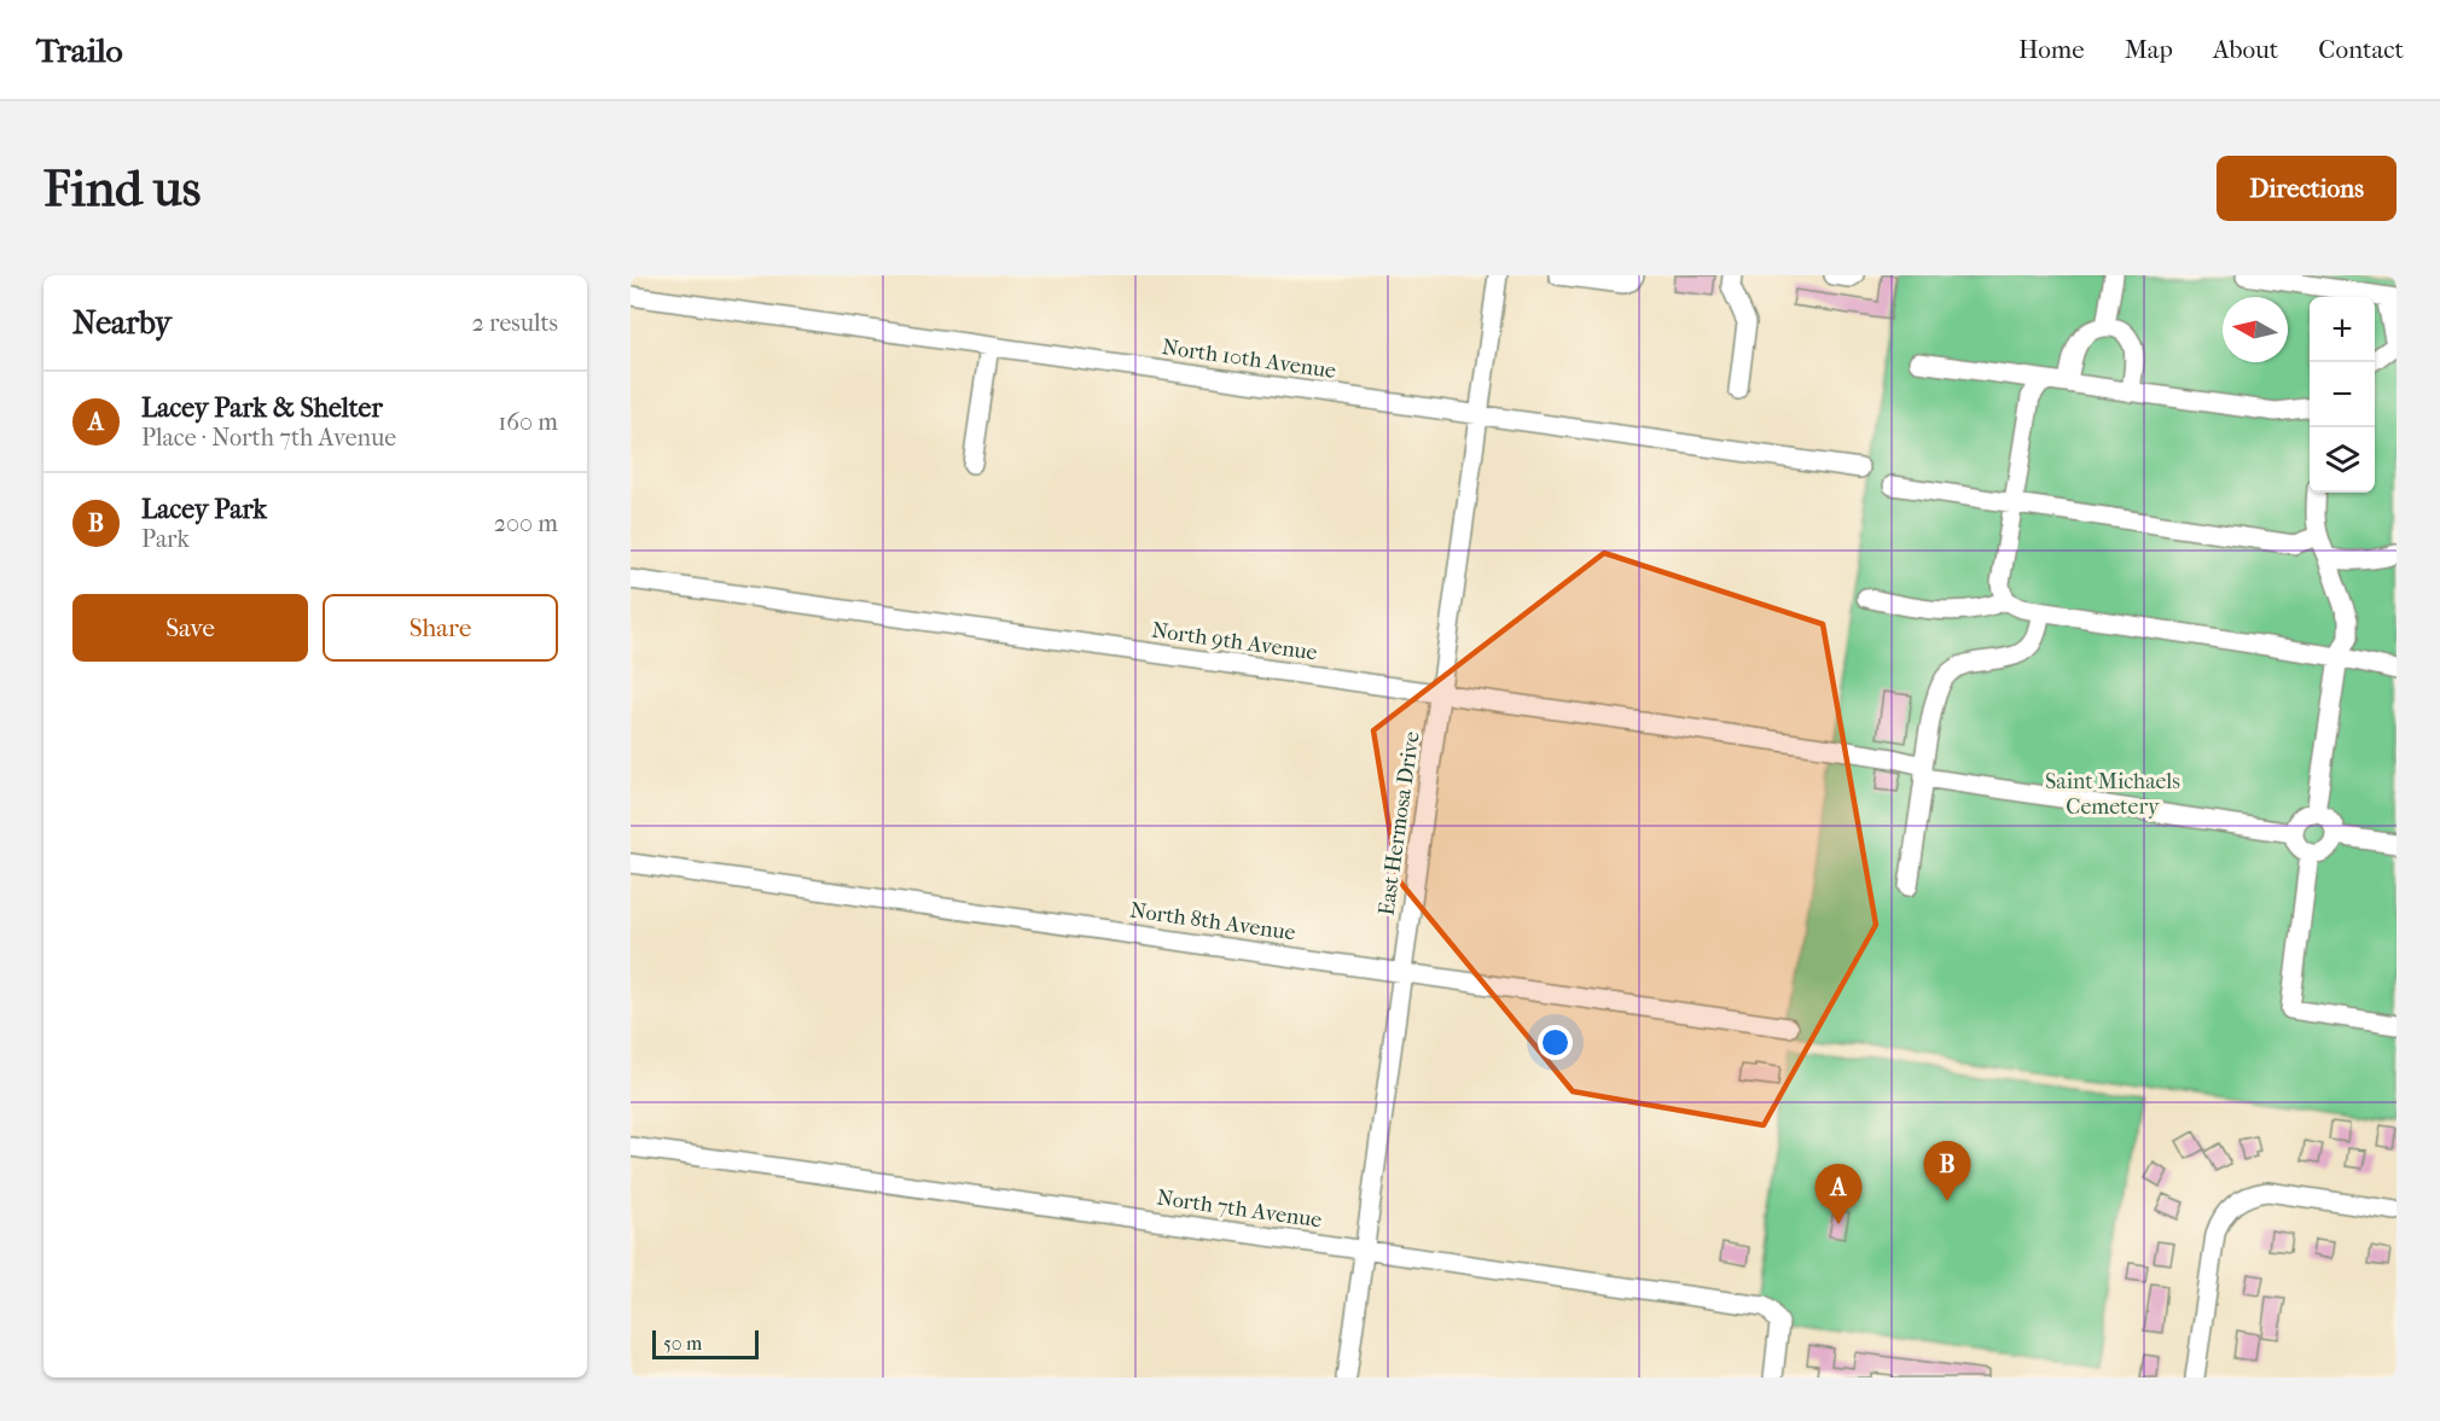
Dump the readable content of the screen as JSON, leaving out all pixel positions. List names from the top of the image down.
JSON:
{
  "streets": {
    "street": [
      "North 10th Avenue",
      "North 9th Avenue",
      "East Hermosa Drive",
      "North 8th Avenue",
      "North 7th Avenue"
    ]
  },
  "crossings": [
    ["North 10th Avenue", "East Hermosa Drive"],
    ["North 9th Avenue", "East Hermosa Drive"],
    ["East Hermosa Drive", "North 8th Avenue"],
    ["East Hermosa Drive", "North 7th Avenue"]
  ],
  "parks": ["Saint Michaels Cemetery"],
  "scale_bar": "50 m",
  "north": "left",
  "page": {
    "header": "Trailo",
    "nav": [
      "Home",
      "Map",
      "About",
      "Contact"
    ],
    "buttons": [
      "Directions",
      ["Save", "Share"]
    ],
    "title": "Find us",
    "heading": ["Nearby", "2 results"],
    "map_buttons": ["+", "−"],
    "list": [
      {
        "mark": "A",
        "name": "Lacey Park & Shelter",
        "note": "Place · North 7th Avenue",
        "value": "160 m"
      },
      {
        "mark": "B",
        "name": "Lacey Park",
        "note": "Park",
        "value": "200 m"
      }
    ],
    "pins": ["B", "A"],
    "scale": "50 m"
  }
}
